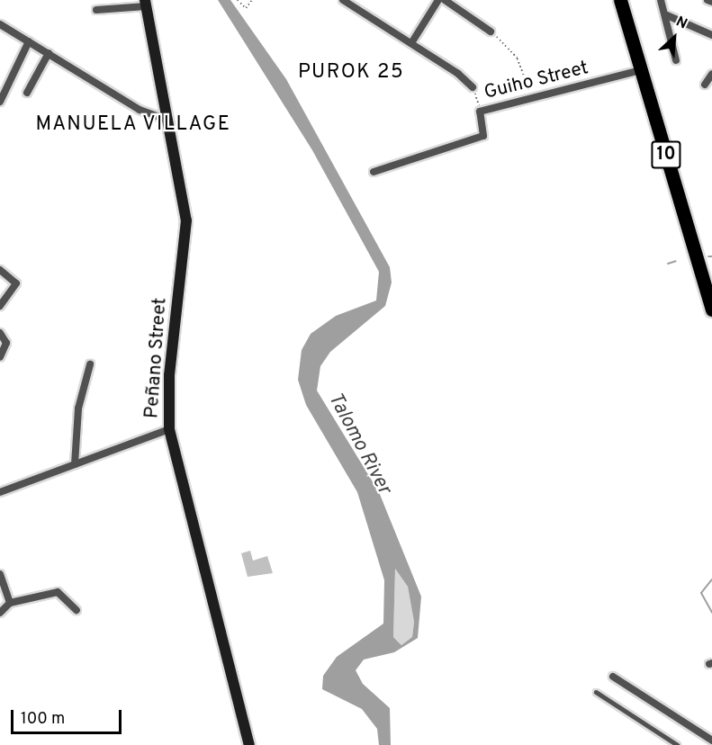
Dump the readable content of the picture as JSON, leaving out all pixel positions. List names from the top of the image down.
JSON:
{
  "streets": {
    "highway": ["10"],
    "street": ["Guiho Street", "Peñano Street"]
  },
  "crossings": [
    ["Guiho Street", "10"]
  ],
  "districts": ["PUROK 25", "MANUELA VILLAGE"],
  "water": ["Talomo River"],
  "scale_bar": "100 m",
  "north": "top right"
}
